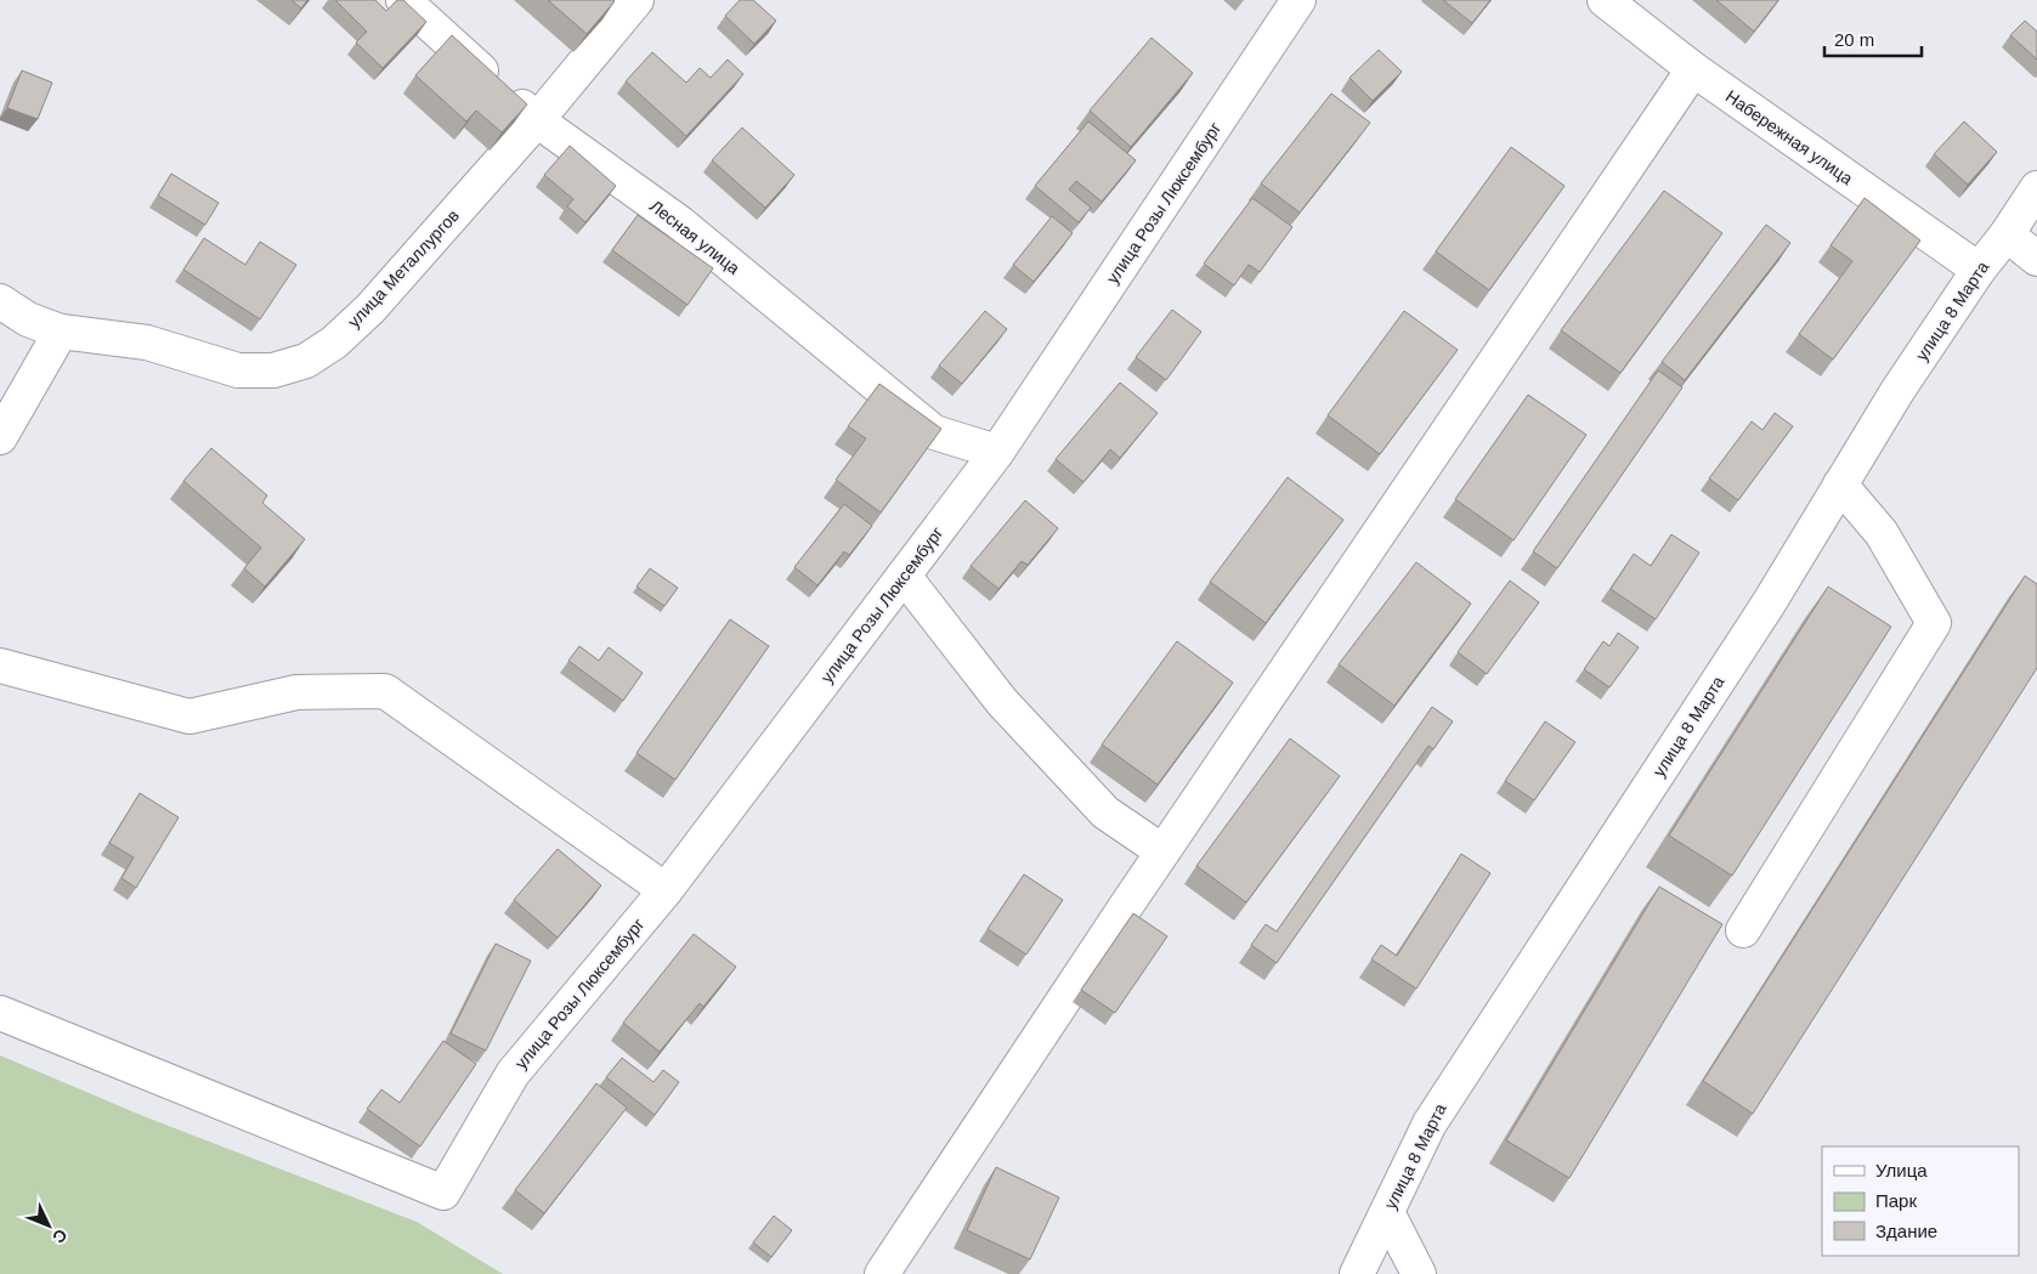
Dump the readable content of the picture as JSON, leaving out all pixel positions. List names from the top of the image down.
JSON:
{
  "streets": {
    "street": [
      "Набережная улица",
      "улица Розы Люксембург",
      "Лесная улица",
      "улица Металлургов",
      "улица 8 Марта"
    ]
  },
  "crossings": [
    ["Набережная улица", "улица 8 Марта"],
    ["улица Розы Люксембург", "Лесная улица"],
    ["Лесная улица", "улица Металлургов"]
  ],
  "legend": ["Улица", "Парк", "Здание"],
  "scale_bar": "20 m",
  "north": "bottom right"
}
